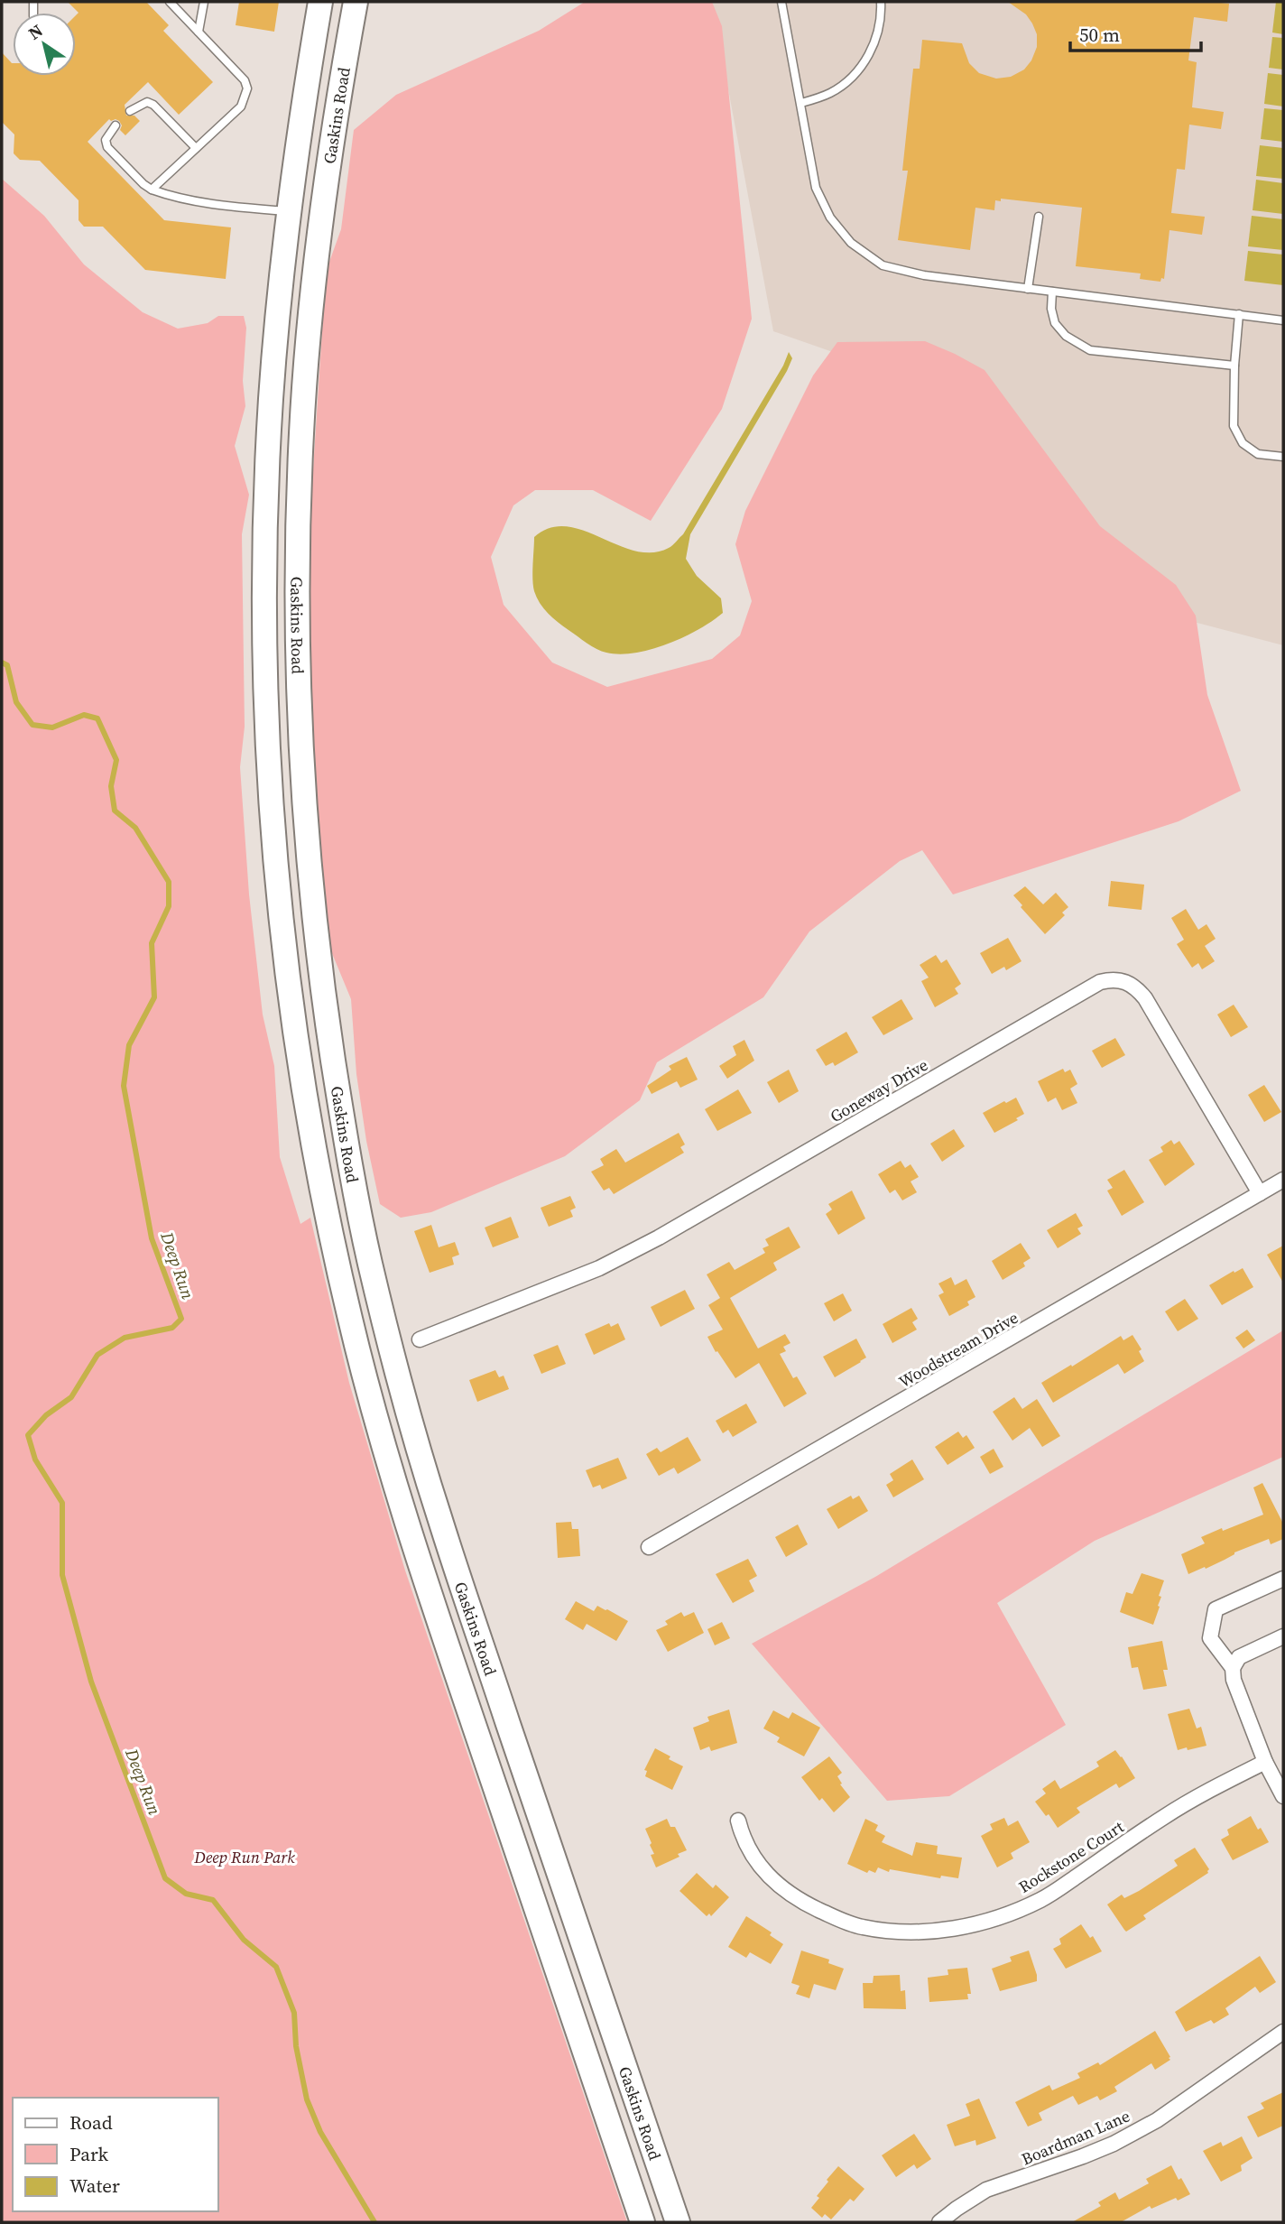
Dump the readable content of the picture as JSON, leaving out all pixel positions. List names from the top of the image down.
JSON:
{
  "streets": {
    "main road": ["Gaskins Road"],
    "street": [
      "Goneway Drive",
      "Woodstream Drive",
      "Rockstone Court",
      "Boardman Lane"
    ]
  },
  "crossings": [
    ["Goneway Drive", "Woodstream Drive"]
  ],
  "water": ["Deep Run"],
  "parks": ["Deep Run Park"],
  "legend": ["Road", "Park", "Water"],
  "scale_bar": "50 m",
  "north": "top left"
}
